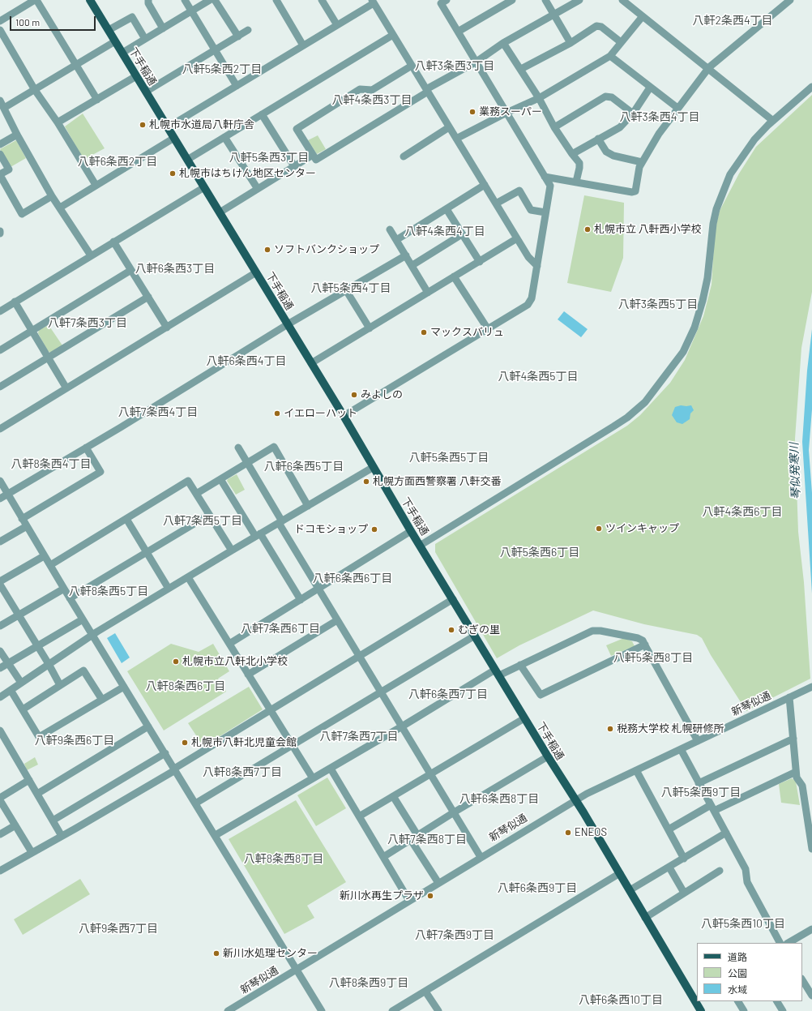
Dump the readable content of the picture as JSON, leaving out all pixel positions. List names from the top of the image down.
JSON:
{
  "streets": {
    "main road": ["下手稲通"],
    "street": ["新琴似通"]
  },
  "crossings": [
    ["下手稲通", "新琴似通"]
  ],
  "districts": [
    "八軒2条西4丁目",
    "八軒3条西3丁目",
    "八軒5条西2丁目",
    "八軒4条西3丁目",
    "八軒3条西4丁目",
    "八軒5条西3丁目",
    "八軒6条西2丁目",
    "八軒4条西4丁目",
    "八軒6条西3丁目",
    "八軒5条西4丁目",
    "八軒3条西5丁目",
    "八軒7条西3丁目",
    "八軒6条西4丁目",
    "八軒4条西5丁目",
    "八軒7条西4丁目",
    "八軒5条西5丁目",
    "八軒8条西4丁目",
    "八軒6条西5丁目",
    "八軒4条西6丁目",
    "八軒7条西5丁目",
    "八軒5条西6丁目",
    "八軒6条西6丁目",
    "八軒8条西5丁目",
    "八軒7条西6丁目",
    "八軒5条西8丁目",
    "八軒8条西6丁目",
    "八軒6条西7丁目",
    "八軒7条西7丁目",
    "八軒9条西6丁目",
    "八軒8条西7丁目",
    "八軒5条西9丁目",
    "八軒6条西8丁目",
    "八軒7条西8丁目",
    "八軒8条西8丁目",
    "八軒6条西9丁目",
    "八軒5条西10丁目",
    "八軒9条西7丁目",
    "八軒7条西9丁目",
    "八軒8条西9丁目",
    "八軒6条西10丁目"
  ],
  "water": ["琴似発寒川"],
  "places": [
    "業務スーパー",
    "札幌市水道局八軒庁舎",
    "札幌市はちけん地区センター",
    "札幌市立 八軒西小学校",
    "ソフトバンクショップ",
    "マックスバリュ",
    "みよしの",
    "イエローハット",
    "札幌方面西警察署 八軒交番",
    "ツインキャップ",
    "ドコモショップ",
    "むぎの里",
    "札幌市立八軒北小学校",
    "税務大学校 札幌研修所",
    "札幌市八軒北児童会館",
    "ENEOS",
    "新川水再生プラザ",
    "新川水処理センター"
  ],
  "legend": ["道路", "公園", "水域"],
  "scale_bar": "100 m"
}
